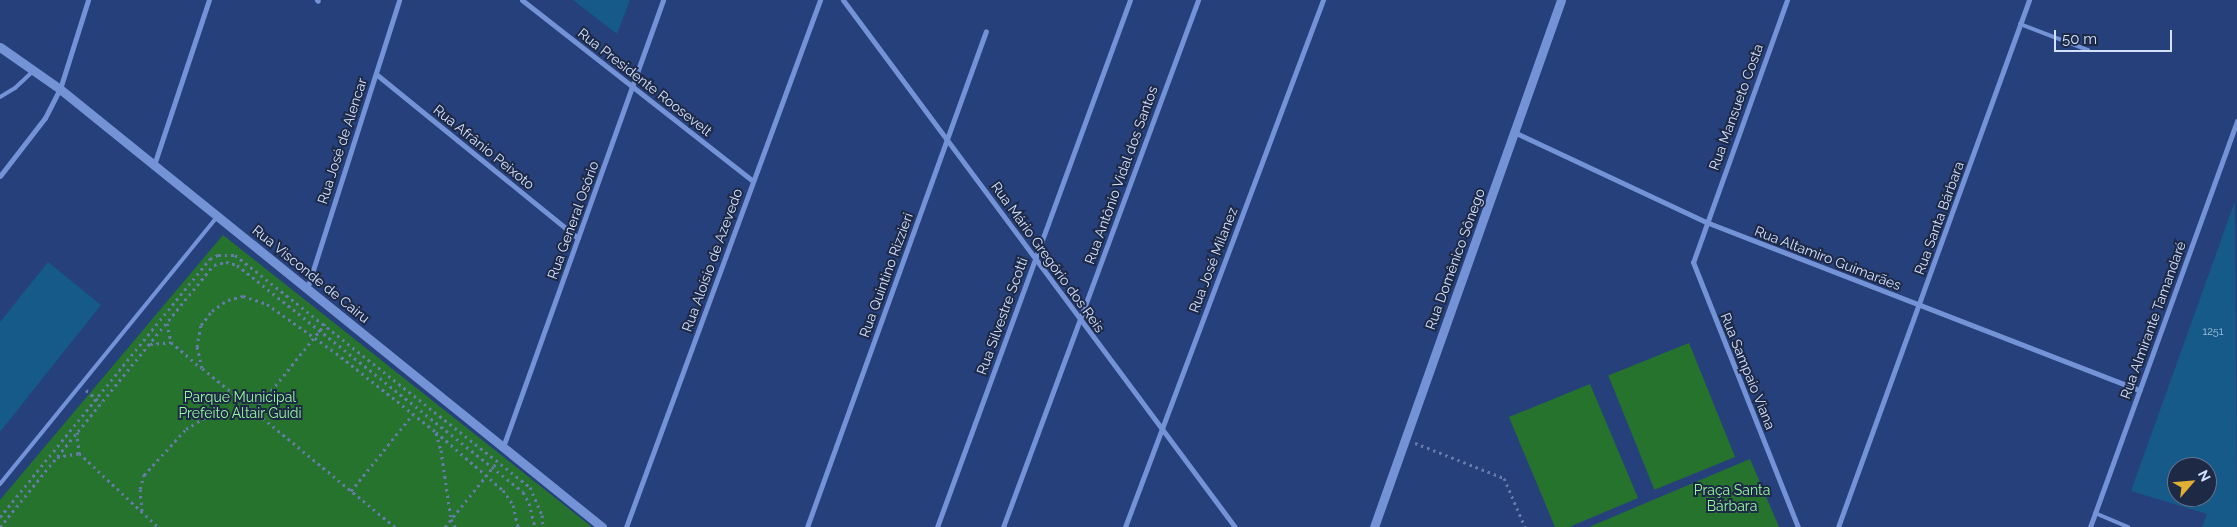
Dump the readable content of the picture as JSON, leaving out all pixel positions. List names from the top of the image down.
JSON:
{
  "streets": {
    "street": [
      "Rua Presidente Roosevelt",
      "Rua Mansueto Costa",
      "Rua José de Alencar",
      "Rua Afrânio Peixoto",
      "Rua Antônio Vidal dos Santos",
      "Rua Santa Bárbara",
      "Rua General Osório",
      "Rua Mário Gregório dos Reis",
      "Rua Altamiro Guimarães",
      "Rua Domênico Sônego",
      "Rua Aloísio de Azevedo",
      "Rua José Milanez",
      "Rua Visconde de Cairu",
      "Rua Quintino Rizzieri",
      "Rua Silvestre Scotti",
      "Rua Almirante Tamandaré",
      "Rua Sampaio Viana"
    ]
  },
  "crossings": [
    ["Rua Presidente Roosevelt", "Rua General Osório"],
    ["Rua Presidente Roosevelt", "Rua Aloísio de Azevedo"],
    ["Rua Mansueto Costa", "Rua Altamiro Guimarães"],
    ["Rua Mansueto Costa", "Rua Sampaio Viana"],
    ["Rua José de Alencar", "Rua Afrânio Peixoto"],
    ["Rua José de Alencar", "Rua Visconde de Cairu"],
    ["Rua Afrânio Peixoto", "Rua General Osório"],
    ["Rua Antônio Vidal dos Santos", "Rua Mário Gregório dos Reis"],
    ["Rua Santa Bárbara", "Rua Altamiro Guimarães"],
    ["Rua General Osório", "Rua Visconde de Cairu"],
    ["Rua Mário Gregório dos Reis", "Rua José Milanez"],
    ["Rua Mário Gregório dos Reis", "Rua Quintino Rizzieri"],
    ["Rua Mário Gregório dos Reis", "Rua Silvestre Scotti"],
    ["Rua Altamiro Guimarães", "Rua Domênico Sônego"],
    ["Rua Altamiro Guimarães", "Rua Almirante Tamandaré"],
    ["Rua Altamiro Guimarães", "Rua Sampaio Viana"]
  ],
  "parks": ["Parque Municipal Prefeito Altair Guidi", "Praça Santa Bárbara"],
  "house_numbers": ["1251"],
  "scale_bar": "50 m",
  "north": "top right"
}
